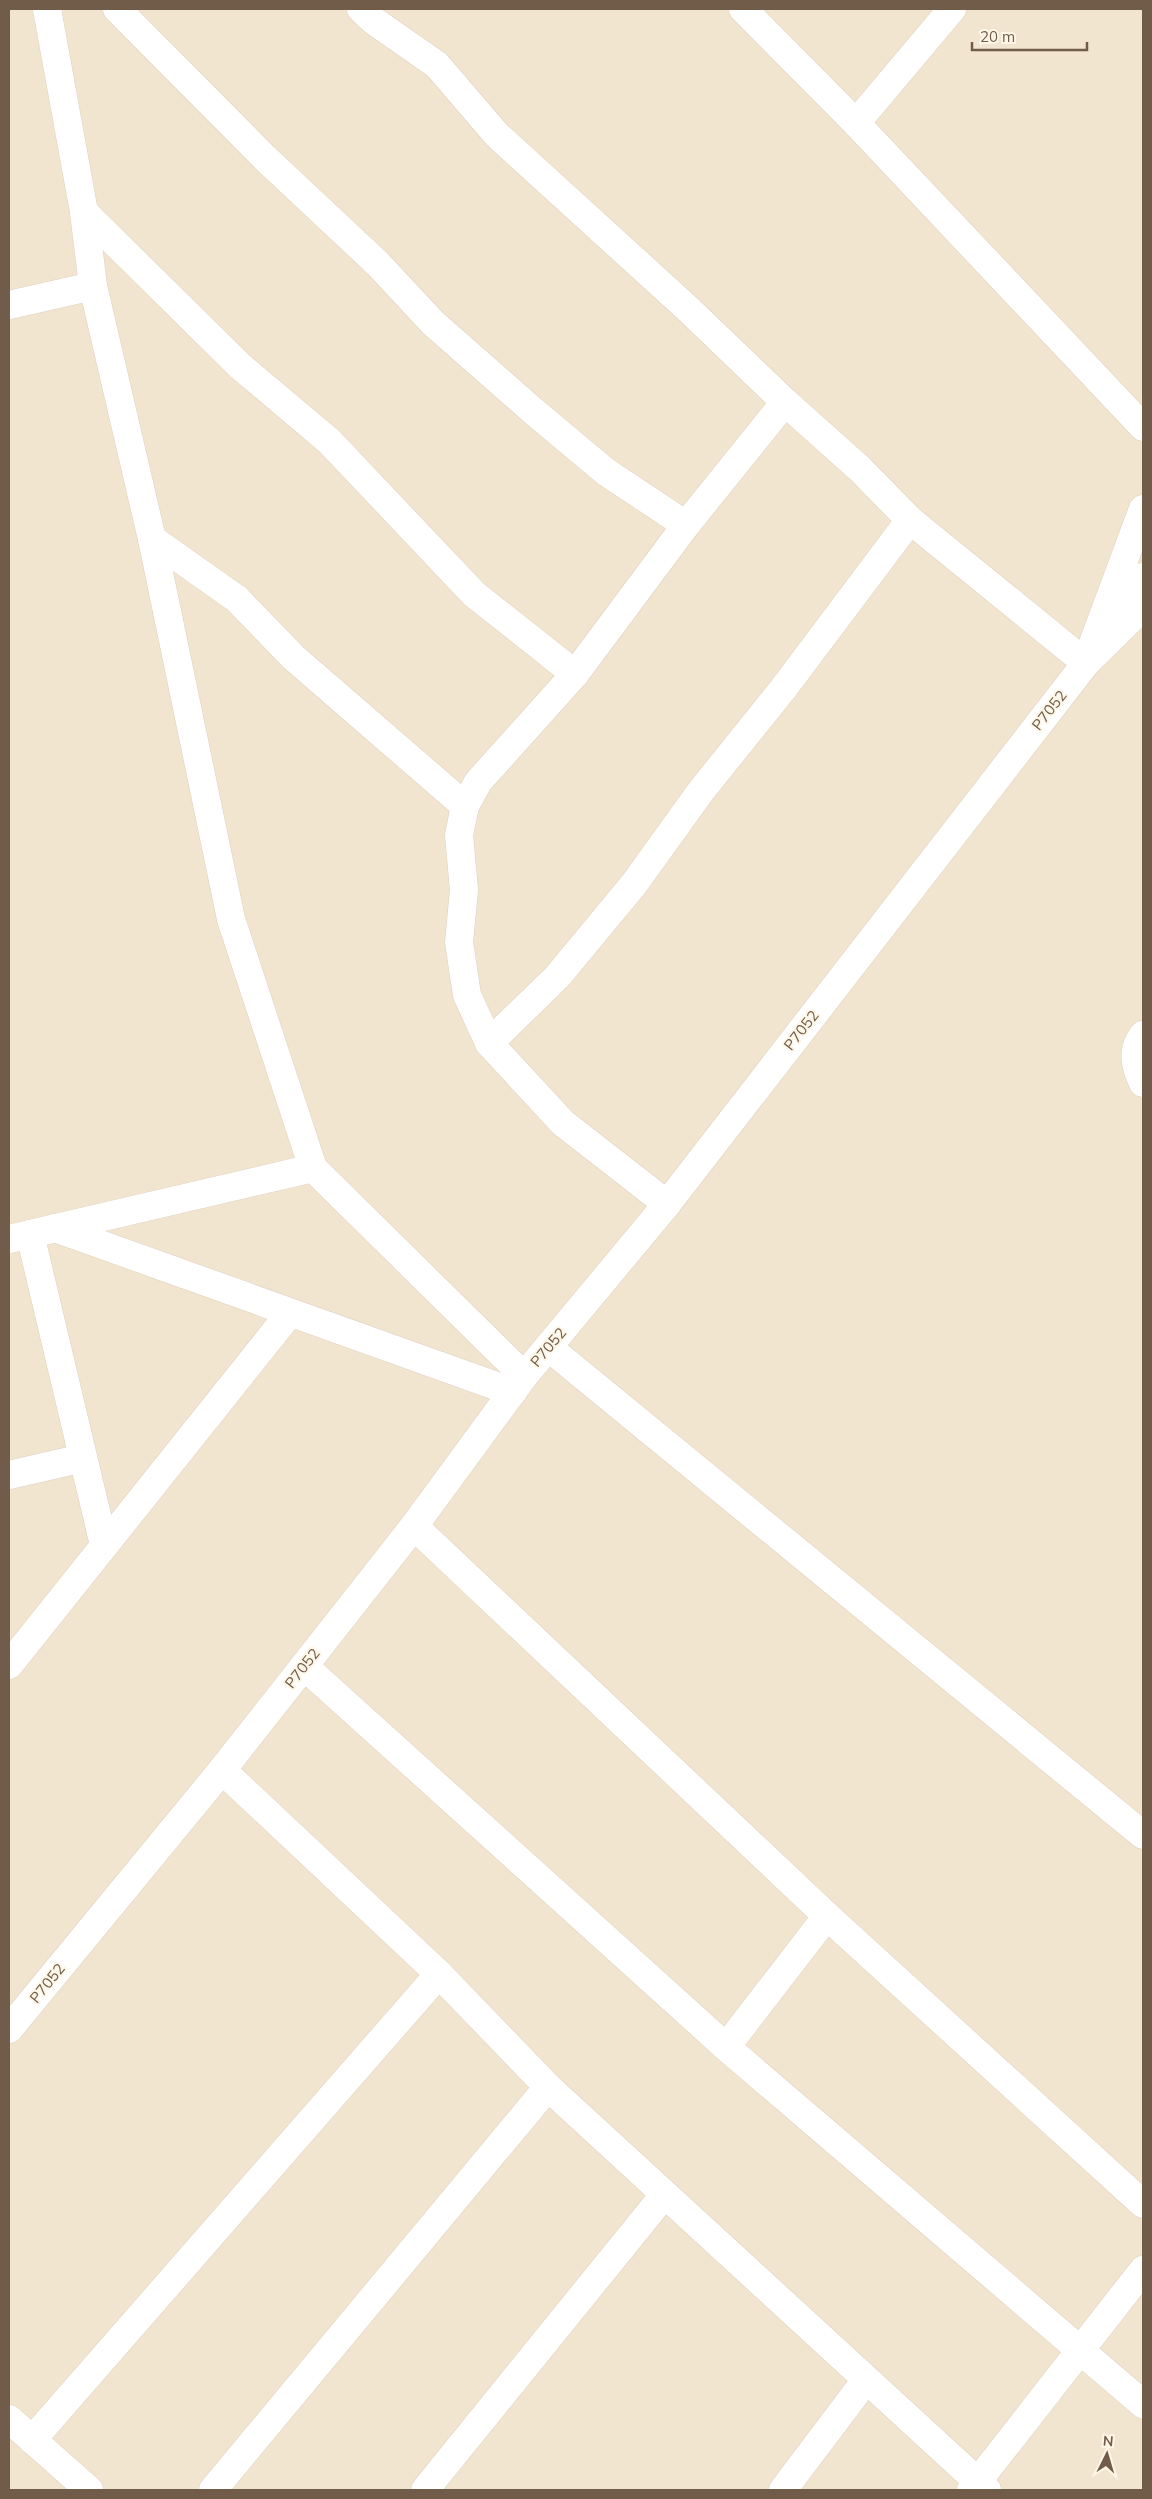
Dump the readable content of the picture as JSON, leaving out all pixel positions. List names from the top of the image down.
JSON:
{
  "streets": {
    "street": ["P7052"]
  },
  "scale_bar": "20 m",
  "north": "top"
}
